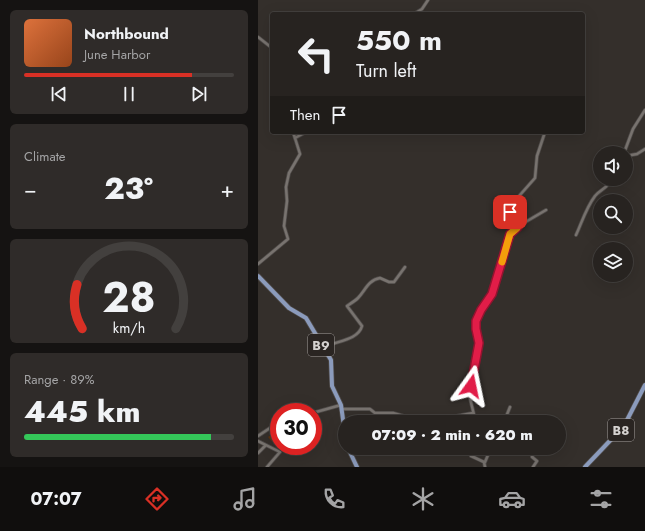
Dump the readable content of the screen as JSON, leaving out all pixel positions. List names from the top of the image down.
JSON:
{
  "streets": {
    "main road": ["B9", "B8"]
  },
  "page": {
    "turn": ["550 m", "Turn left"],
    "song": ["Northbound", "June Harbor"],
    "then": "Then",
    "tile": [
      "Climate",
      ["Range · 89%", "445 km"]
    ],
    "heat": ["−", "23°", "+"],
    "limit": "30",
    "trip": "07:09 · 2 min · 620 m",
    "tabs": "07:07",
    "gauge": ["28", "km/h"]
  }
}
